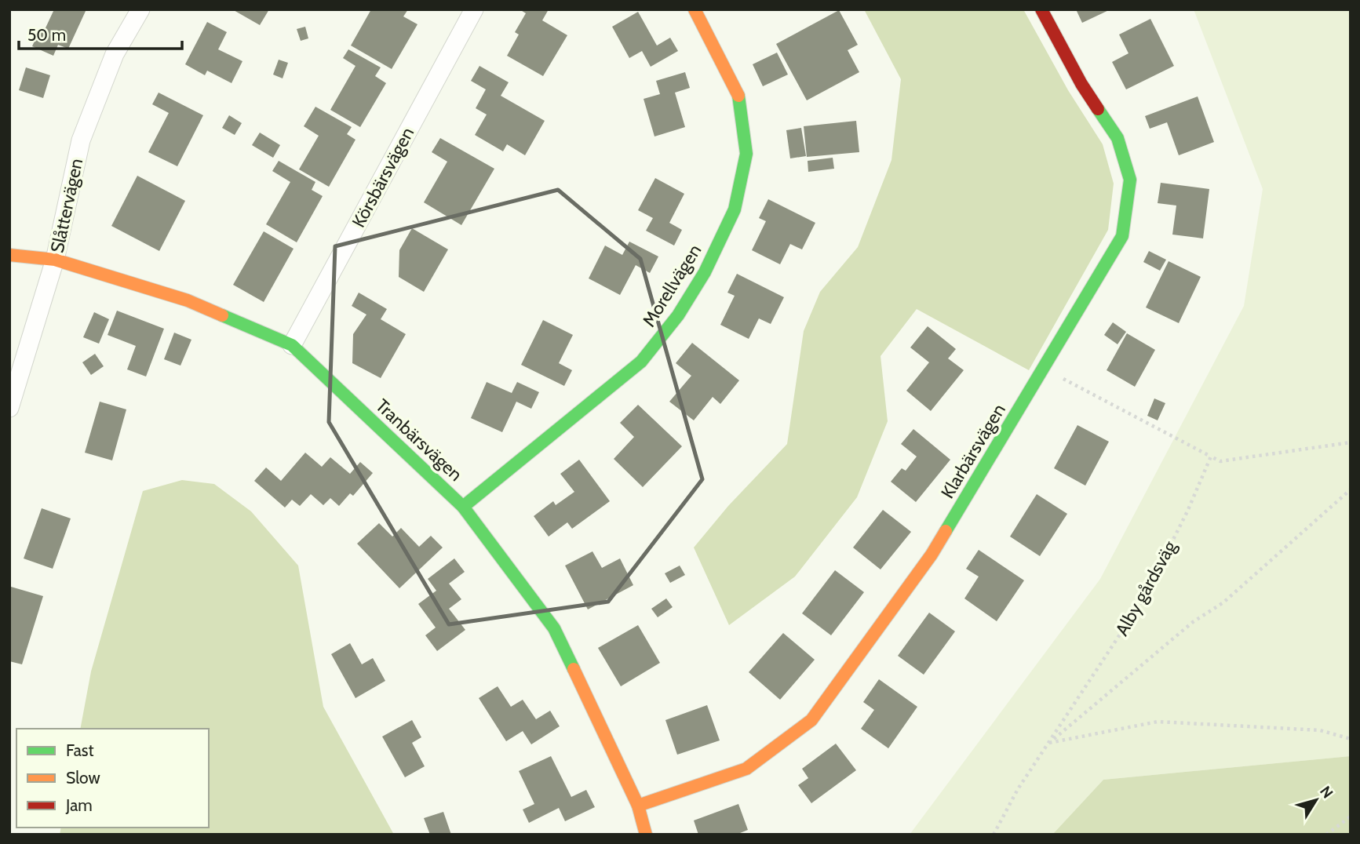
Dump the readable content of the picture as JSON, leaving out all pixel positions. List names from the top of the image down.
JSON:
{
  "streets": {
    "street": [
      "Körsbärsvägen",
      "Slåttervägen",
      "Morellvägen",
      "Tranbärsvägen",
      "Klarbärsvägen"
    ],
    "path": ["Alby gårdsväg"]
  },
  "crossings": [
    ["Körsbärsvägen", "Tranbärsvägen"],
    ["Slåttervägen", "Tranbärsvägen"],
    ["Morellvägen", "Tranbärsvägen"],
    ["Tranbärsvägen", "Klarbärsvägen"]
  ],
  "legend": ["Fast", "Slow", "Jam"],
  "scale_bar": "50 m",
  "north": "top right"
}
